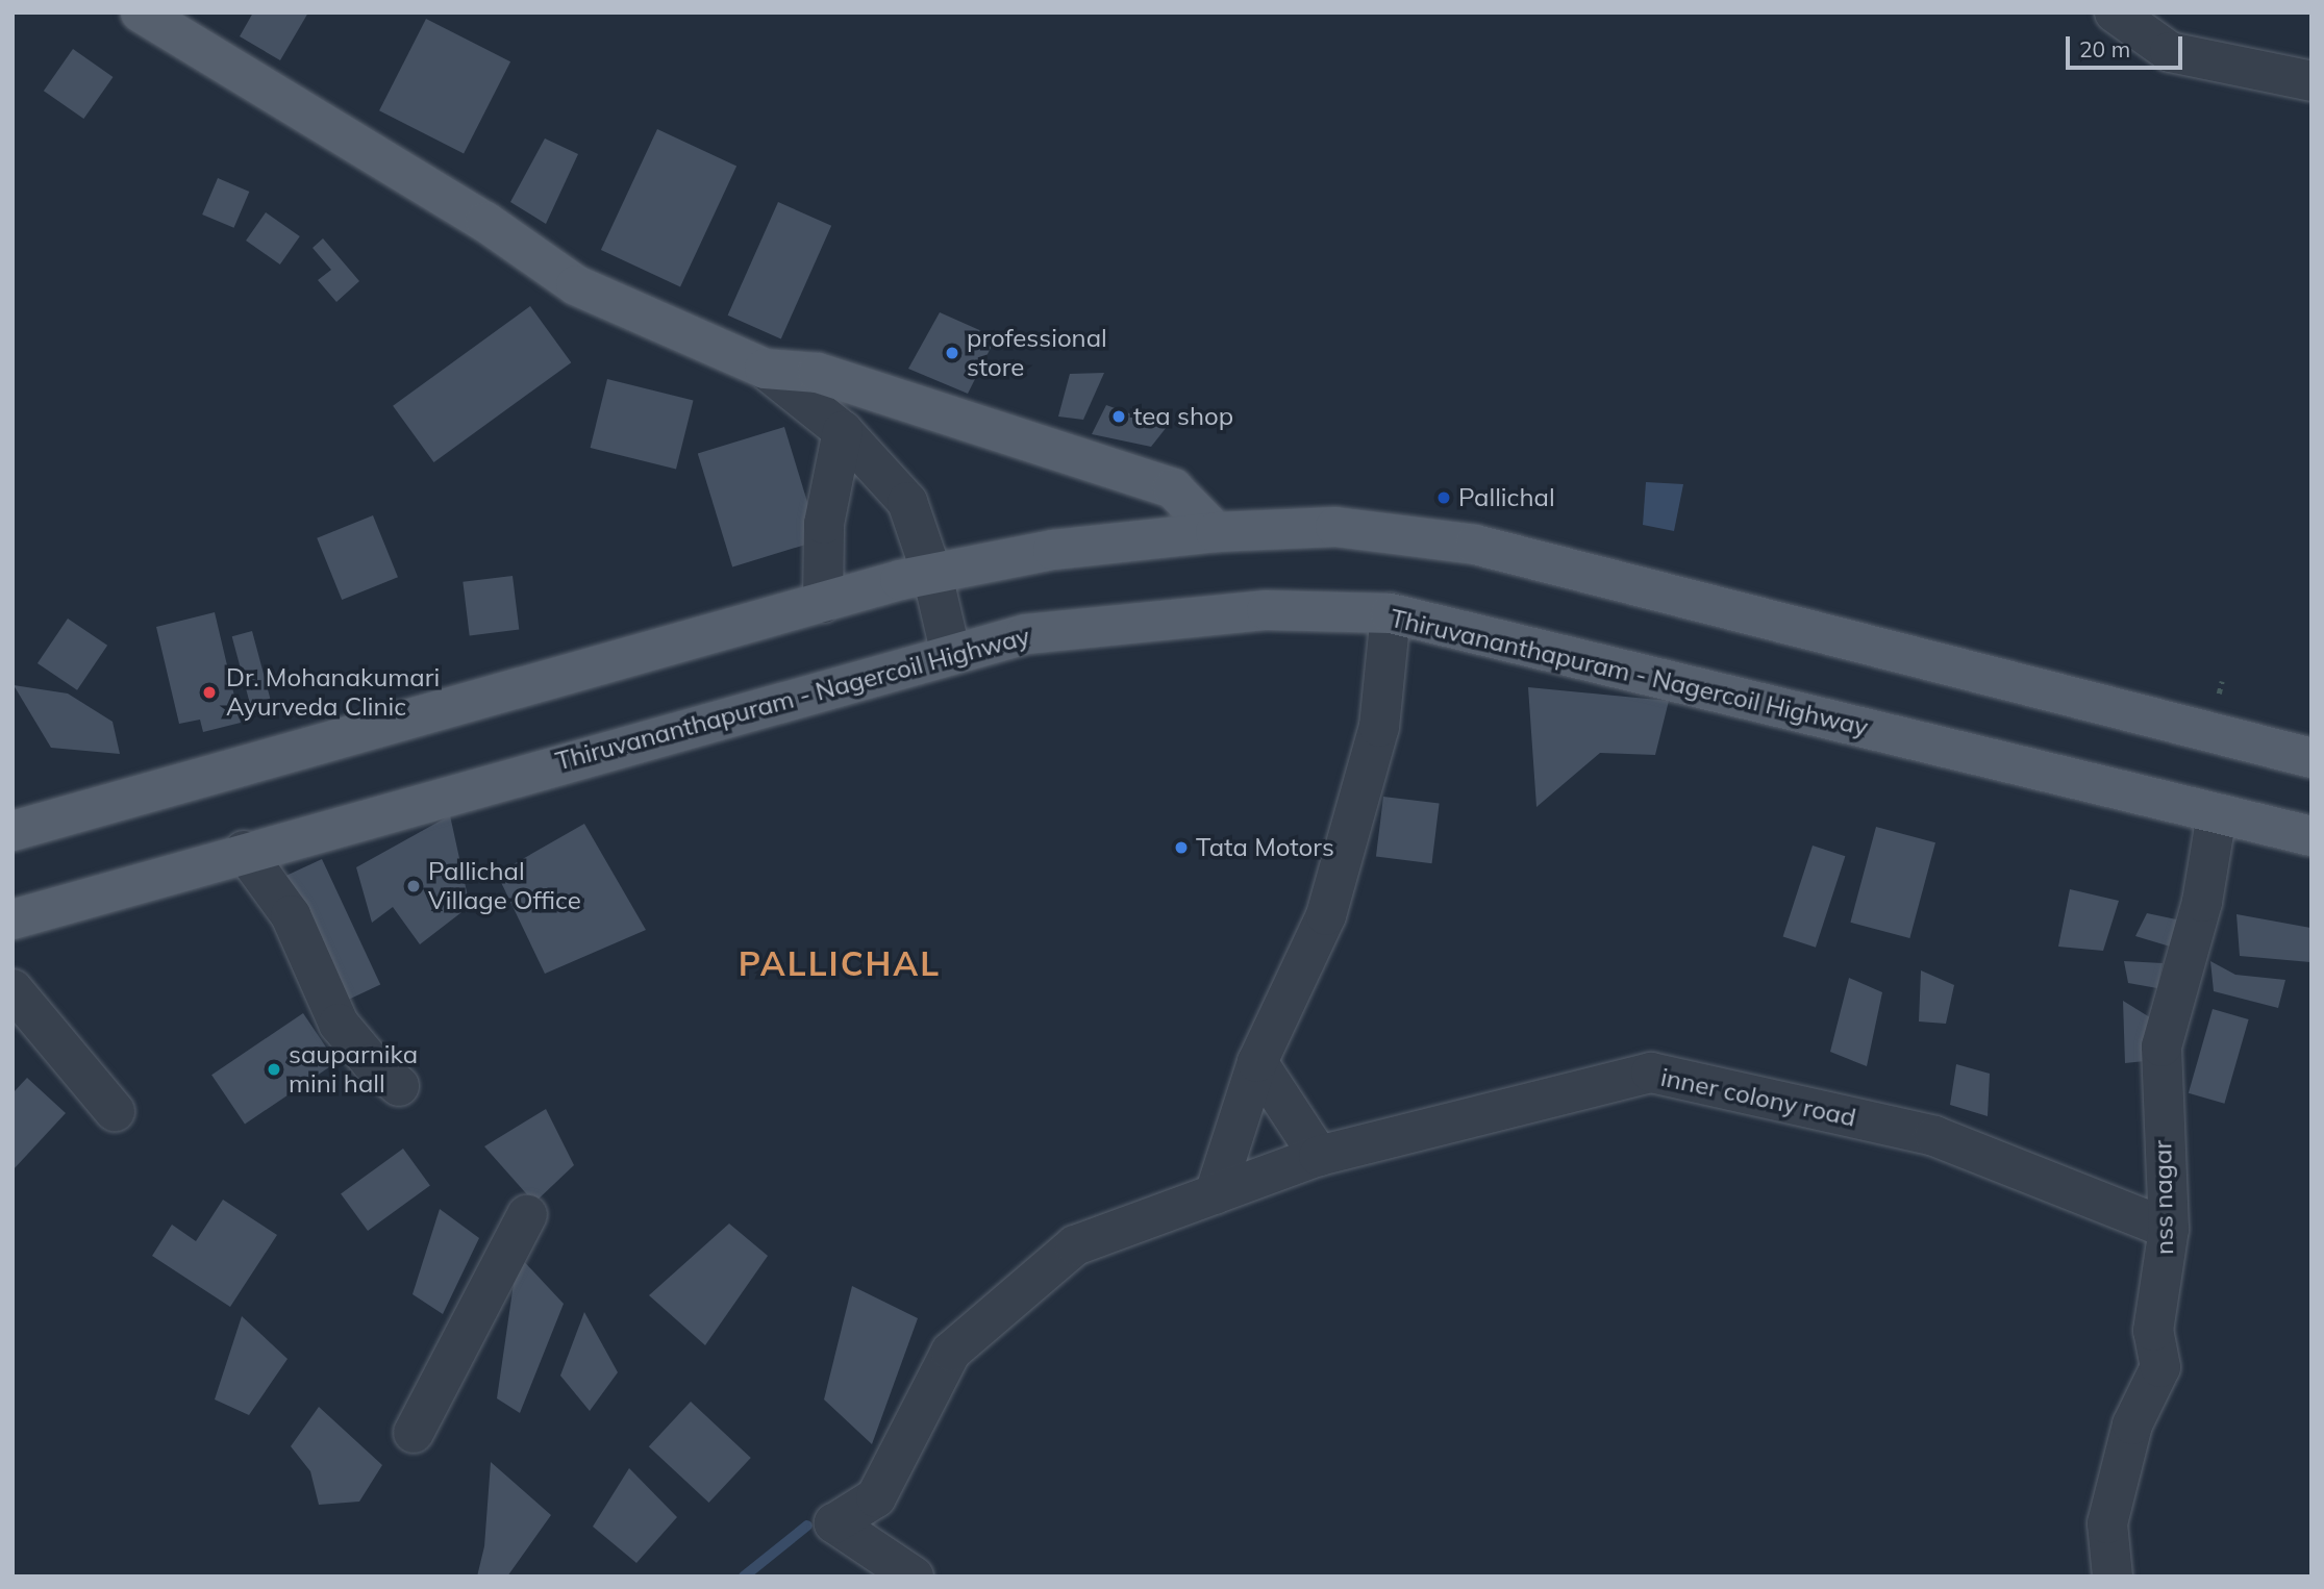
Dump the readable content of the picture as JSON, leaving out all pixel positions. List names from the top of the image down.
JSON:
{
  "streets": {
    "main road": ["Thiruvananthapuram - Nagercoil Highway"],
    "street": ["inner colony road", "nss nagar"]
  },
  "crossings": [
    ["Thiruvananthapuram - Nagercoil Highway", "nss nagar"],
    ["inner colony road", "nss nagar"]
  ],
  "districts": ["PALLICHAL"],
  "places": [
    "professional store",
    "tea shop",
    "Pallichal",
    "Dr. Mohanakumari Ayurveda Clinic",
    "Tata Motors",
    "Pallichal Village Office",
    "sauparnika mini hall"
  ],
  "scale_bar": "20 m"
}
